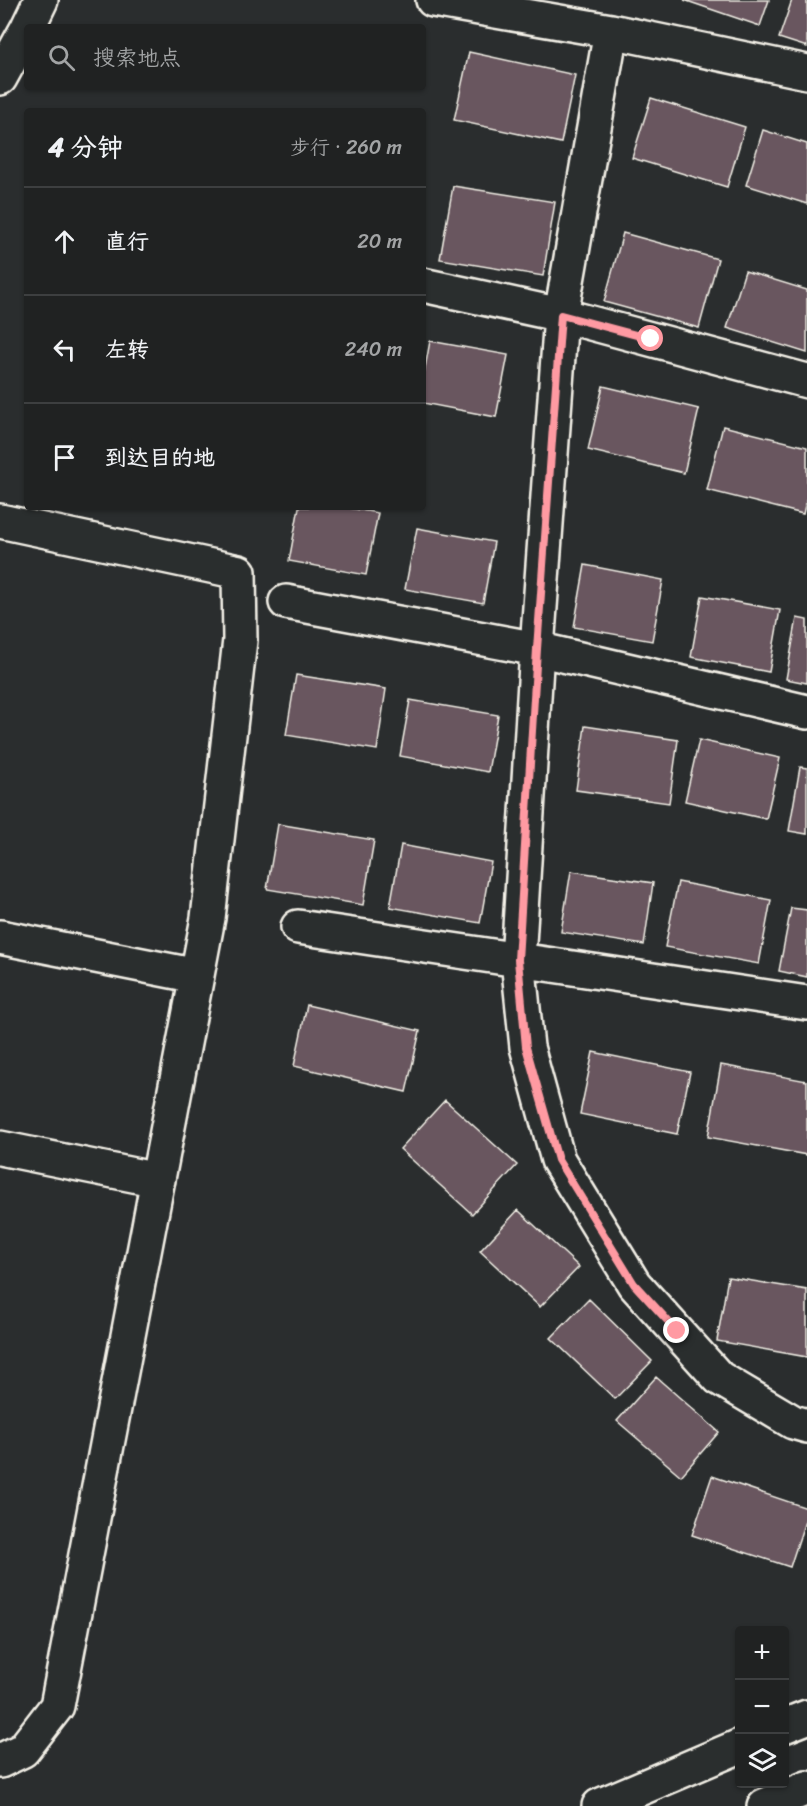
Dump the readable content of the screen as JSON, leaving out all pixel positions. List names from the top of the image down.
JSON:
{
  "page": {
    "search": "搜索地点",
    "heading": ["4 分钟", "步行 · 260 m"],
    "list": [
      ["直行", "20 m"],
      ["左转", "240 m"],
      "到达目的地"
    ],
    "map_buttons": ["+", "−"]
  }
}
